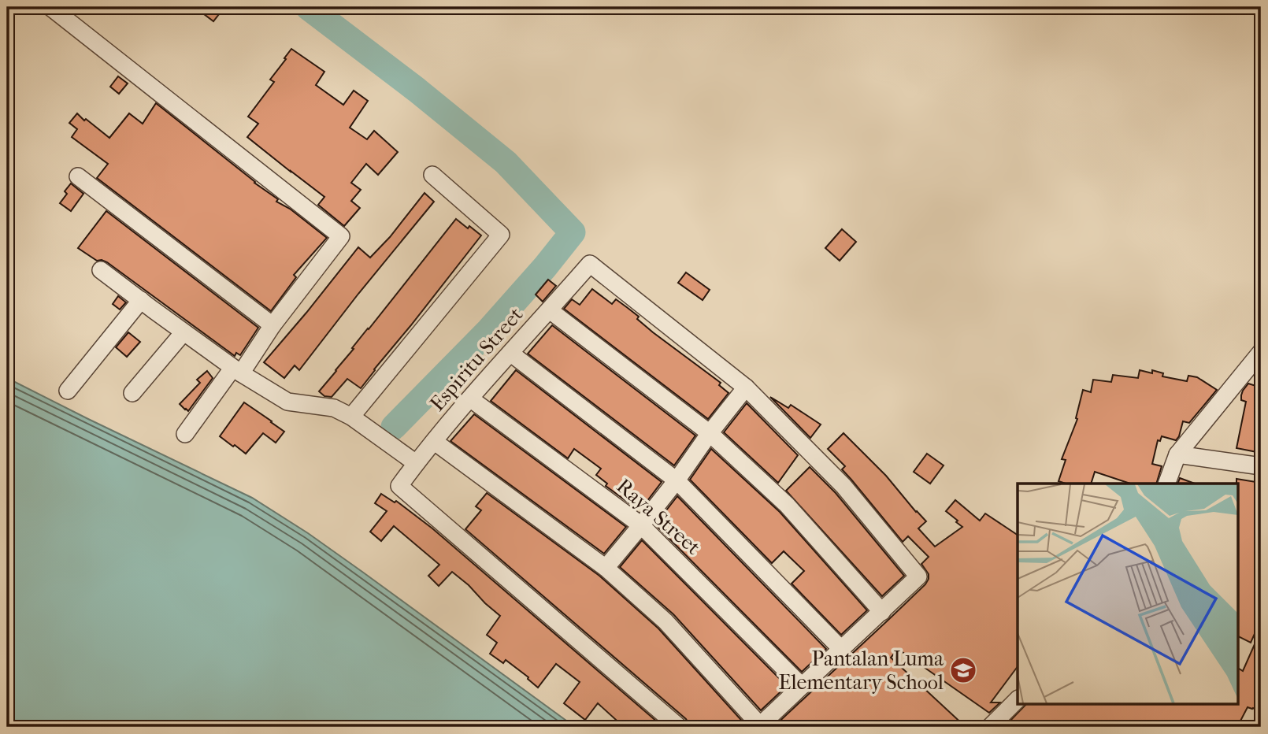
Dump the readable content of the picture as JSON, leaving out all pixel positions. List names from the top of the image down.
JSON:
{
  "streets": {
    "street": ["Espiritu Street", "Raya Street"]
  },
  "crossings": [
    ["Espiritu Street", "Raya Street"]
  ],
  "places": {
    "school or university": ["Pantalan Luma Elementary School"]
  }
}
